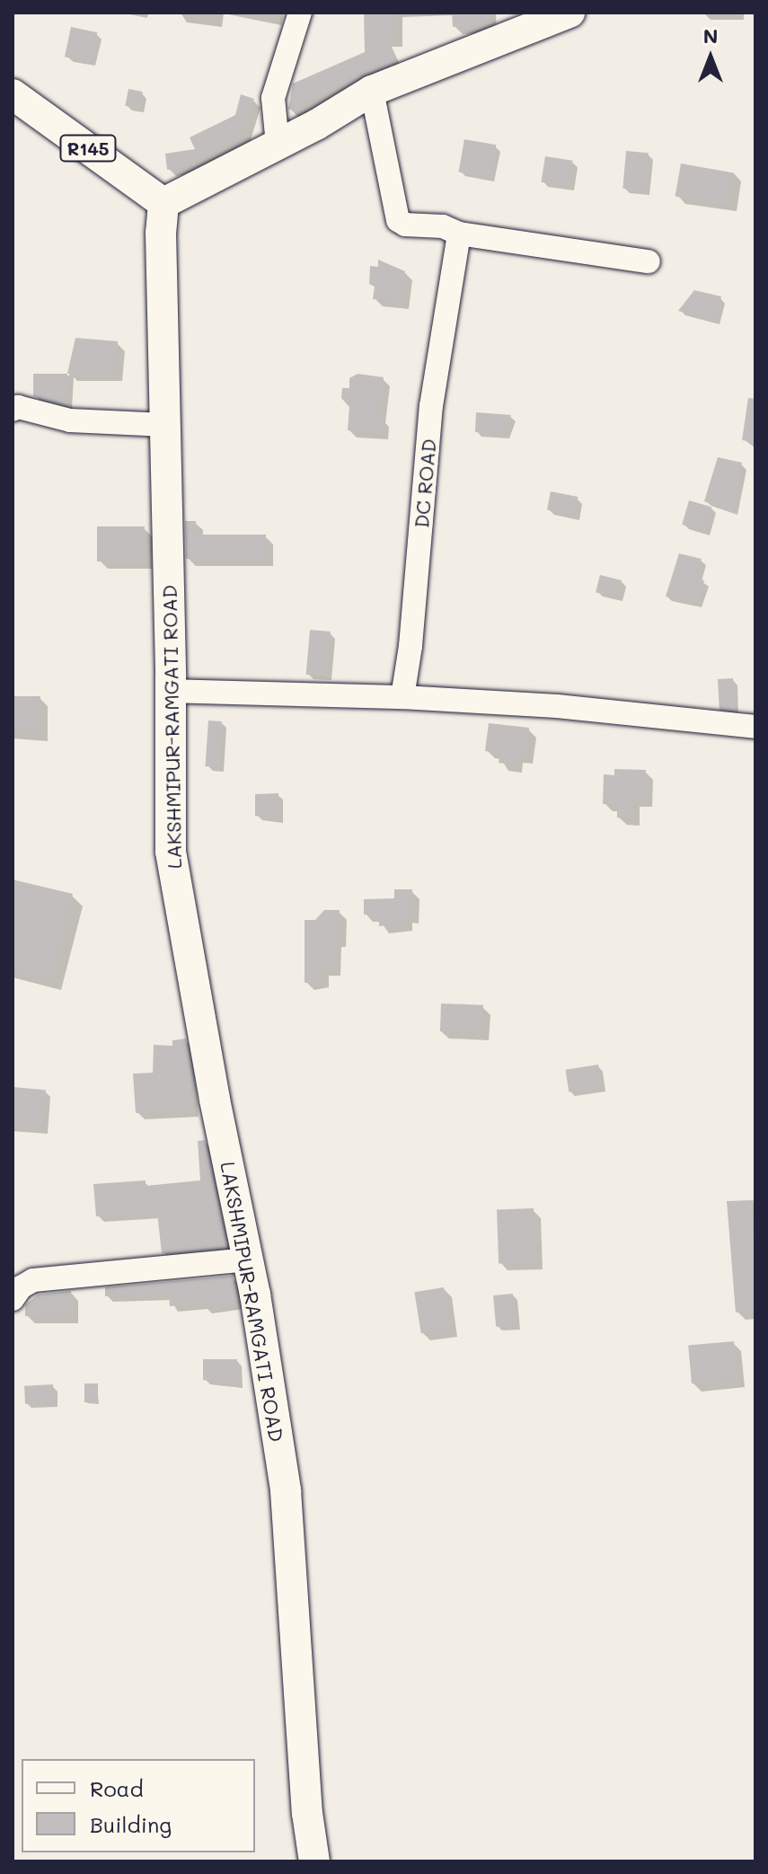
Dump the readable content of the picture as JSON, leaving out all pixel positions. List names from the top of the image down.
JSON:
{
  "streets": {
    "main road": ["R145", "LAKSHMIPUR-RAMGATI ROAD"],
    "street": ["DC ROAD"]
  },
  "crossings": [
    ["R145", "LAKSHMIPUR-RAMGATI ROAD"]
  ],
  "legend": ["Road", "Building"],
  "north": "top"
}
